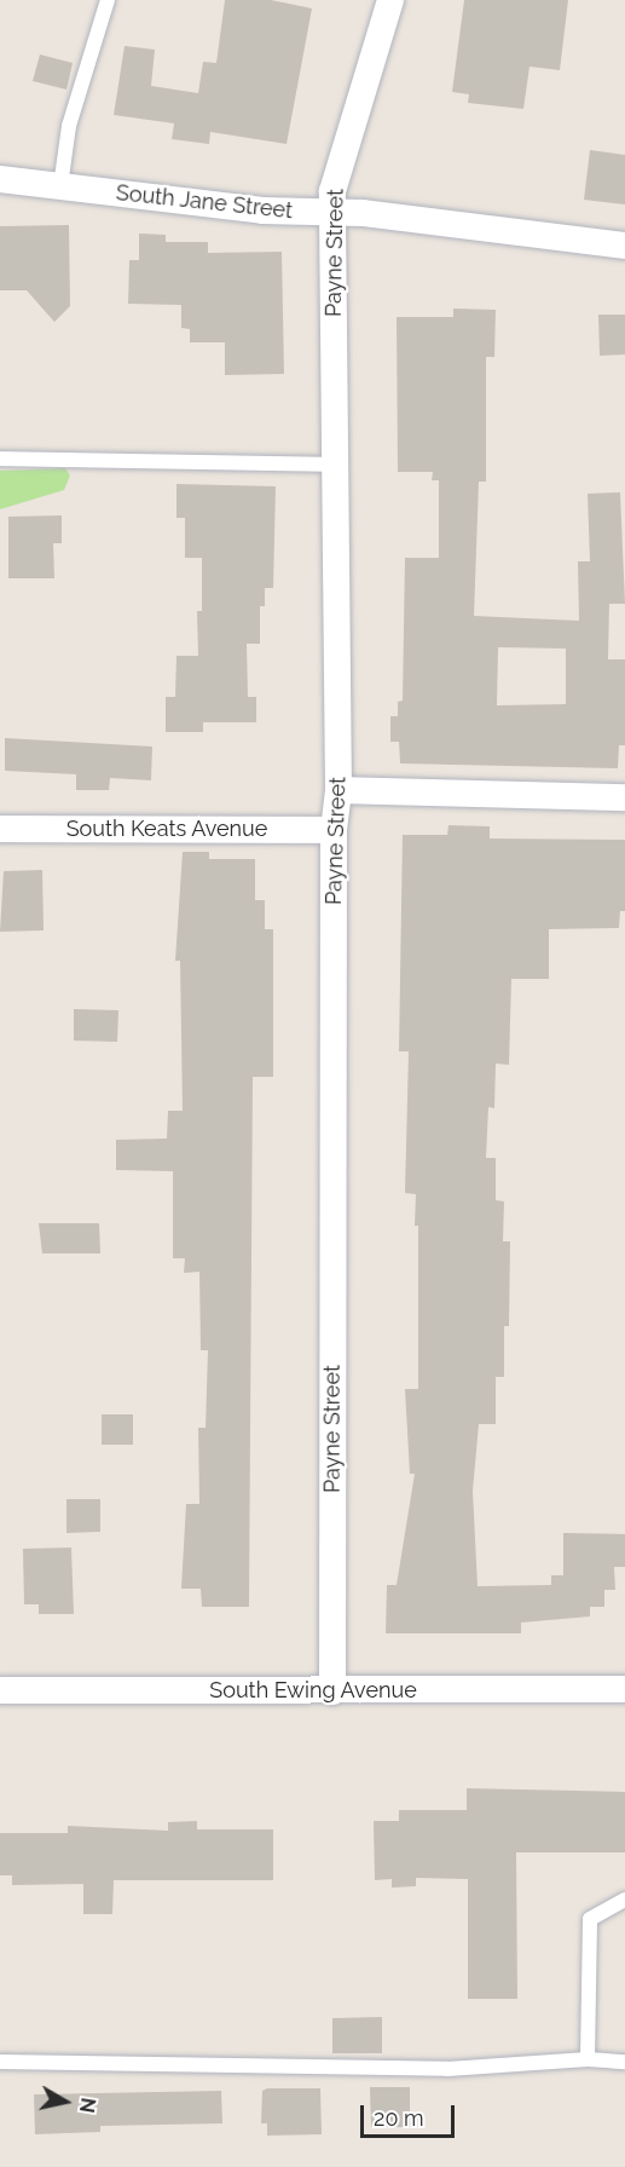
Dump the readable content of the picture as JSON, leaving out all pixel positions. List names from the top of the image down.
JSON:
{
  "streets": {
    "street": [
      "South Jane Street",
      "Payne Street",
      "South Keats Avenue",
      "South Ewing Avenue"
    ]
  },
  "crossings": [
    ["South Jane Street", "Payne Street"],
    ["Payne Street", "South Keats Avenue"],
    ["Payne Street", "South Ewing Avenue"]
  ],
  "scale_bar": "20 m",
  "north": "right"
}
